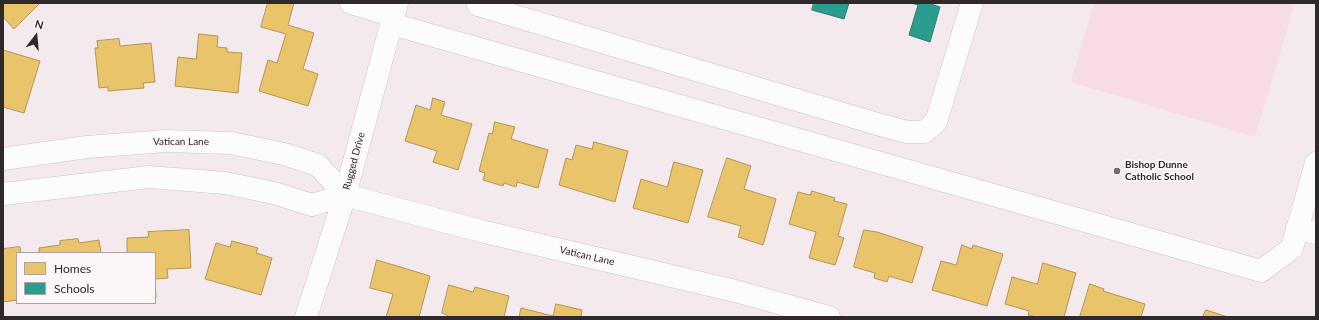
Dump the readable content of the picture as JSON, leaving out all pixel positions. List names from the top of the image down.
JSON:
{
  "streets": {
    "street": ["Vatican Lane", "Rugged Drive"]
  },
  "crossings": [
    ["Vatican Lane", "Rugged Drive"]
  ],
  "places": ["Bishop Dunne Catholic School"],
  "legend": ["Homes", "Schools"],
  "north": "top"
}
